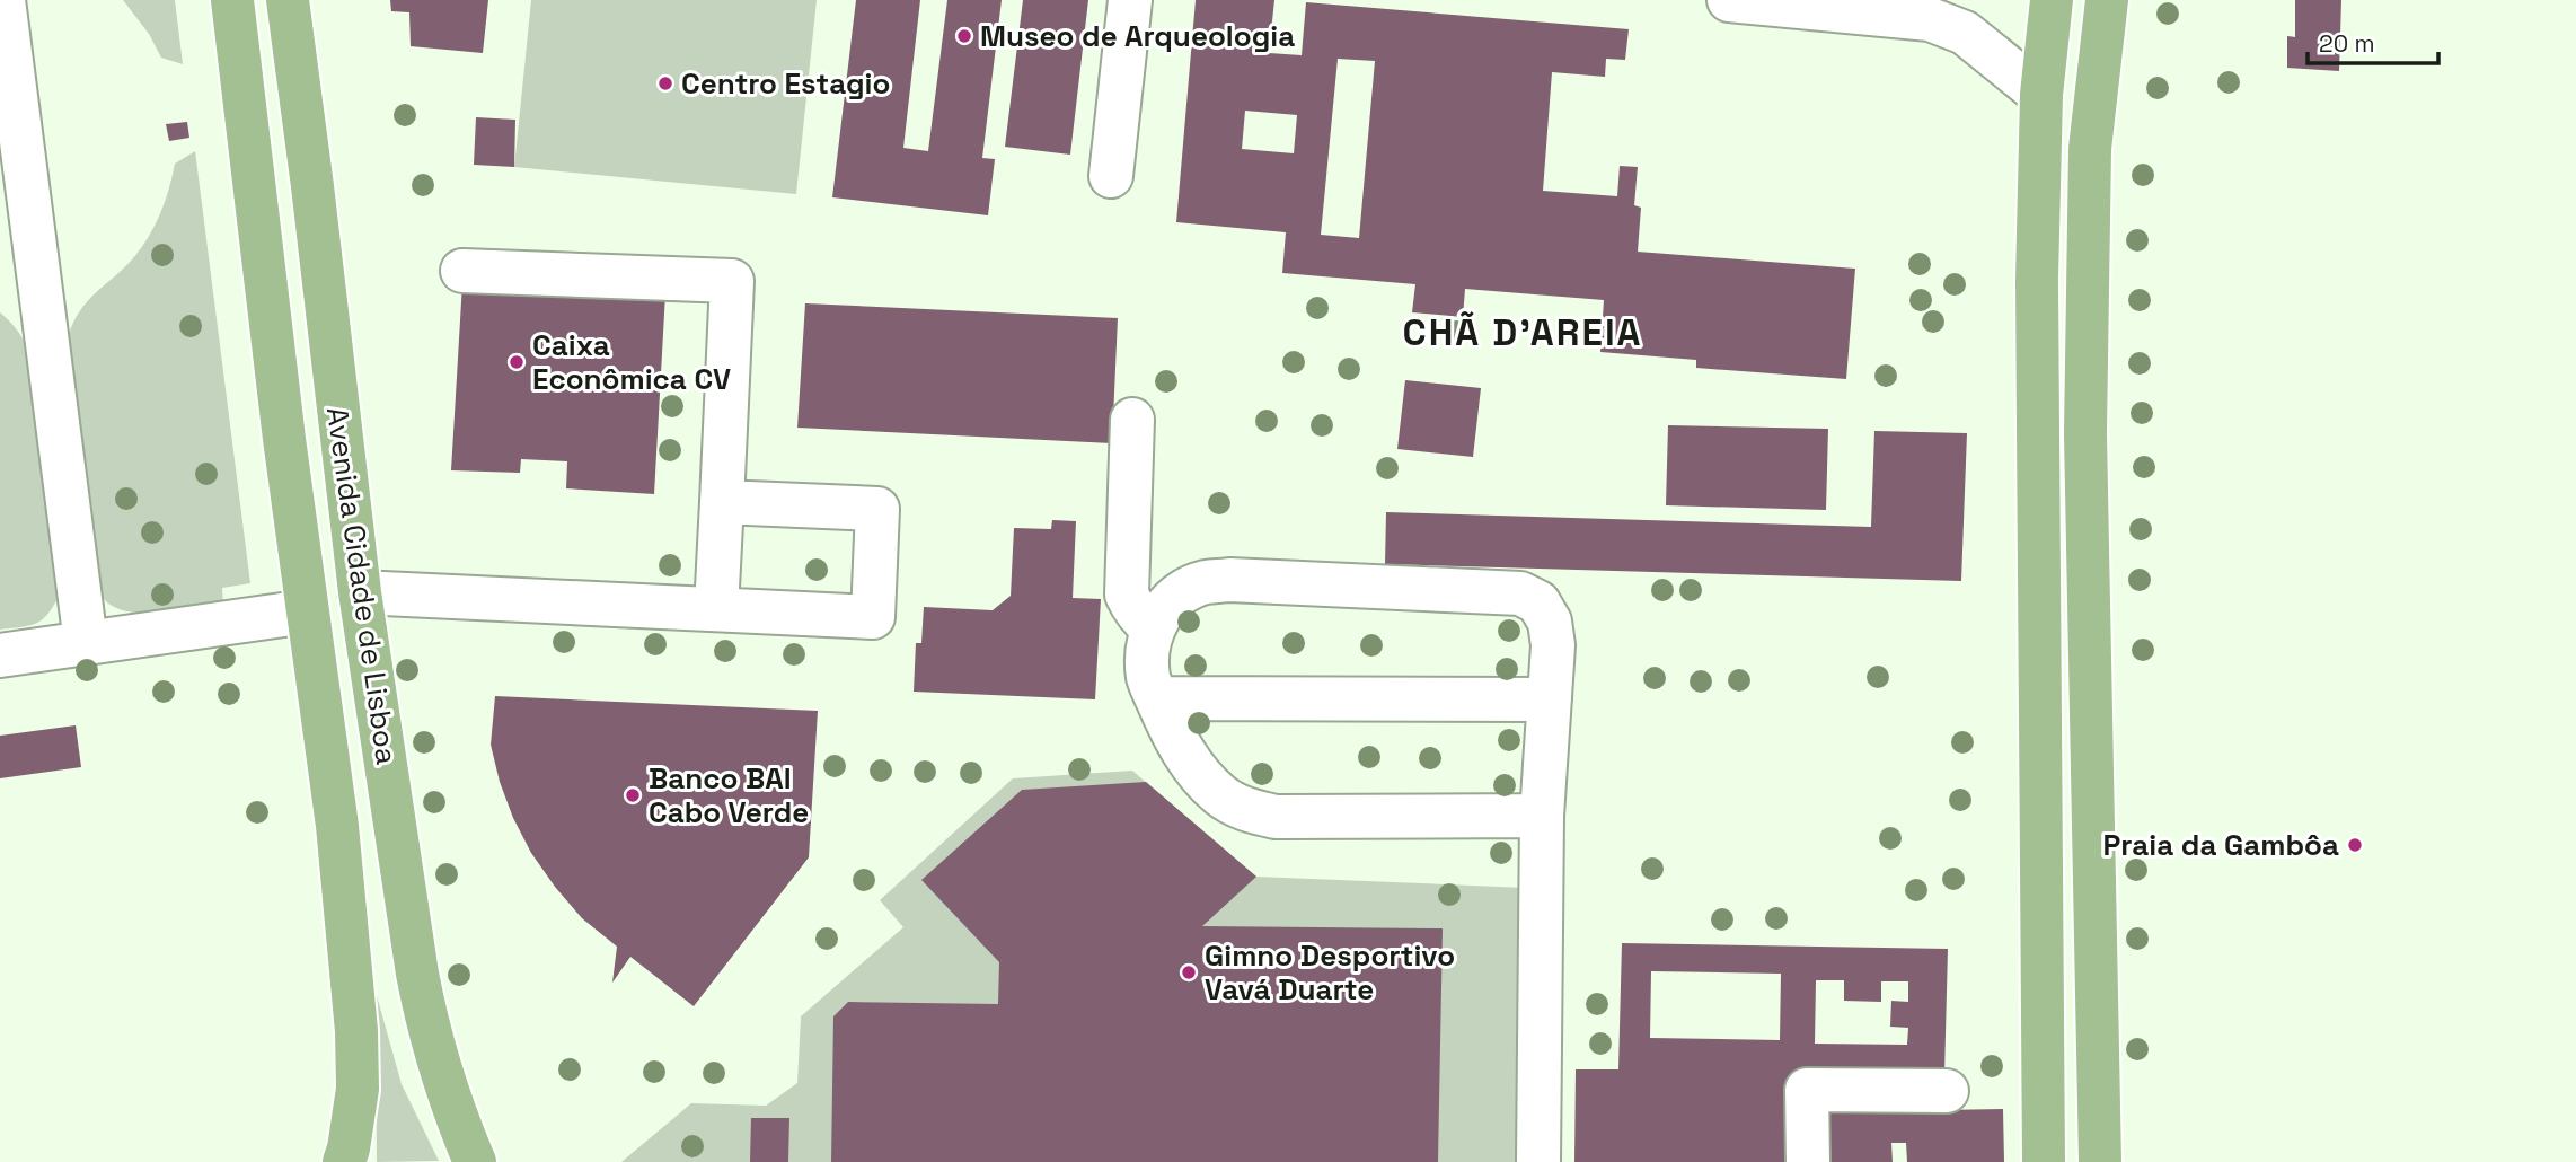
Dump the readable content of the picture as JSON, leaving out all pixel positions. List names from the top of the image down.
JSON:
{
  "streets": {
    "main road": ["Avenida Cidade de Lisboa"]
  },
  "districts": ["CHÃ D’AREIA"],
  "places": [
    "Museo de Arqueologia",
    "Centro Estagio",
    "Caixa Econômica CV",
    "Banco BAI Cabo Verde",
    "Praia da Gambôa",
    "Gimno Desportivo Vavá Duarte"
  ],
  "scale_bar": "20 m"
}
